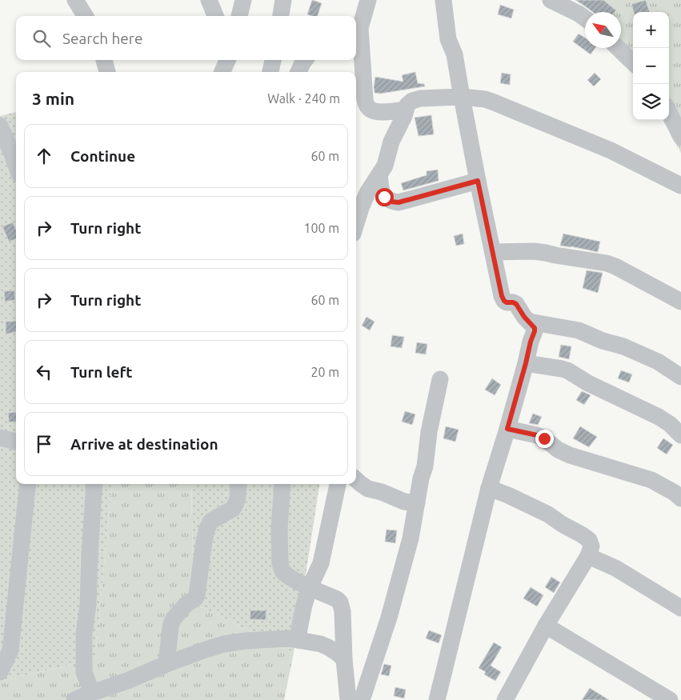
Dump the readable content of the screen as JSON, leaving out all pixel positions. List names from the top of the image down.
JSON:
{
  "north": "top left",
  "page": {
    "map_buttons": ["+", "−"],
    "search": "Search here",
    "heading": ["3 min", "Walk · 240 m"],
    "list": [
      ["Continue", "60 m"],
      ["Turn right", "100 m"],
      ["Turn right", "60 m"],
      ["Turn left", "20 m"],
      "Arrive at destination"
    ]
  }
}
